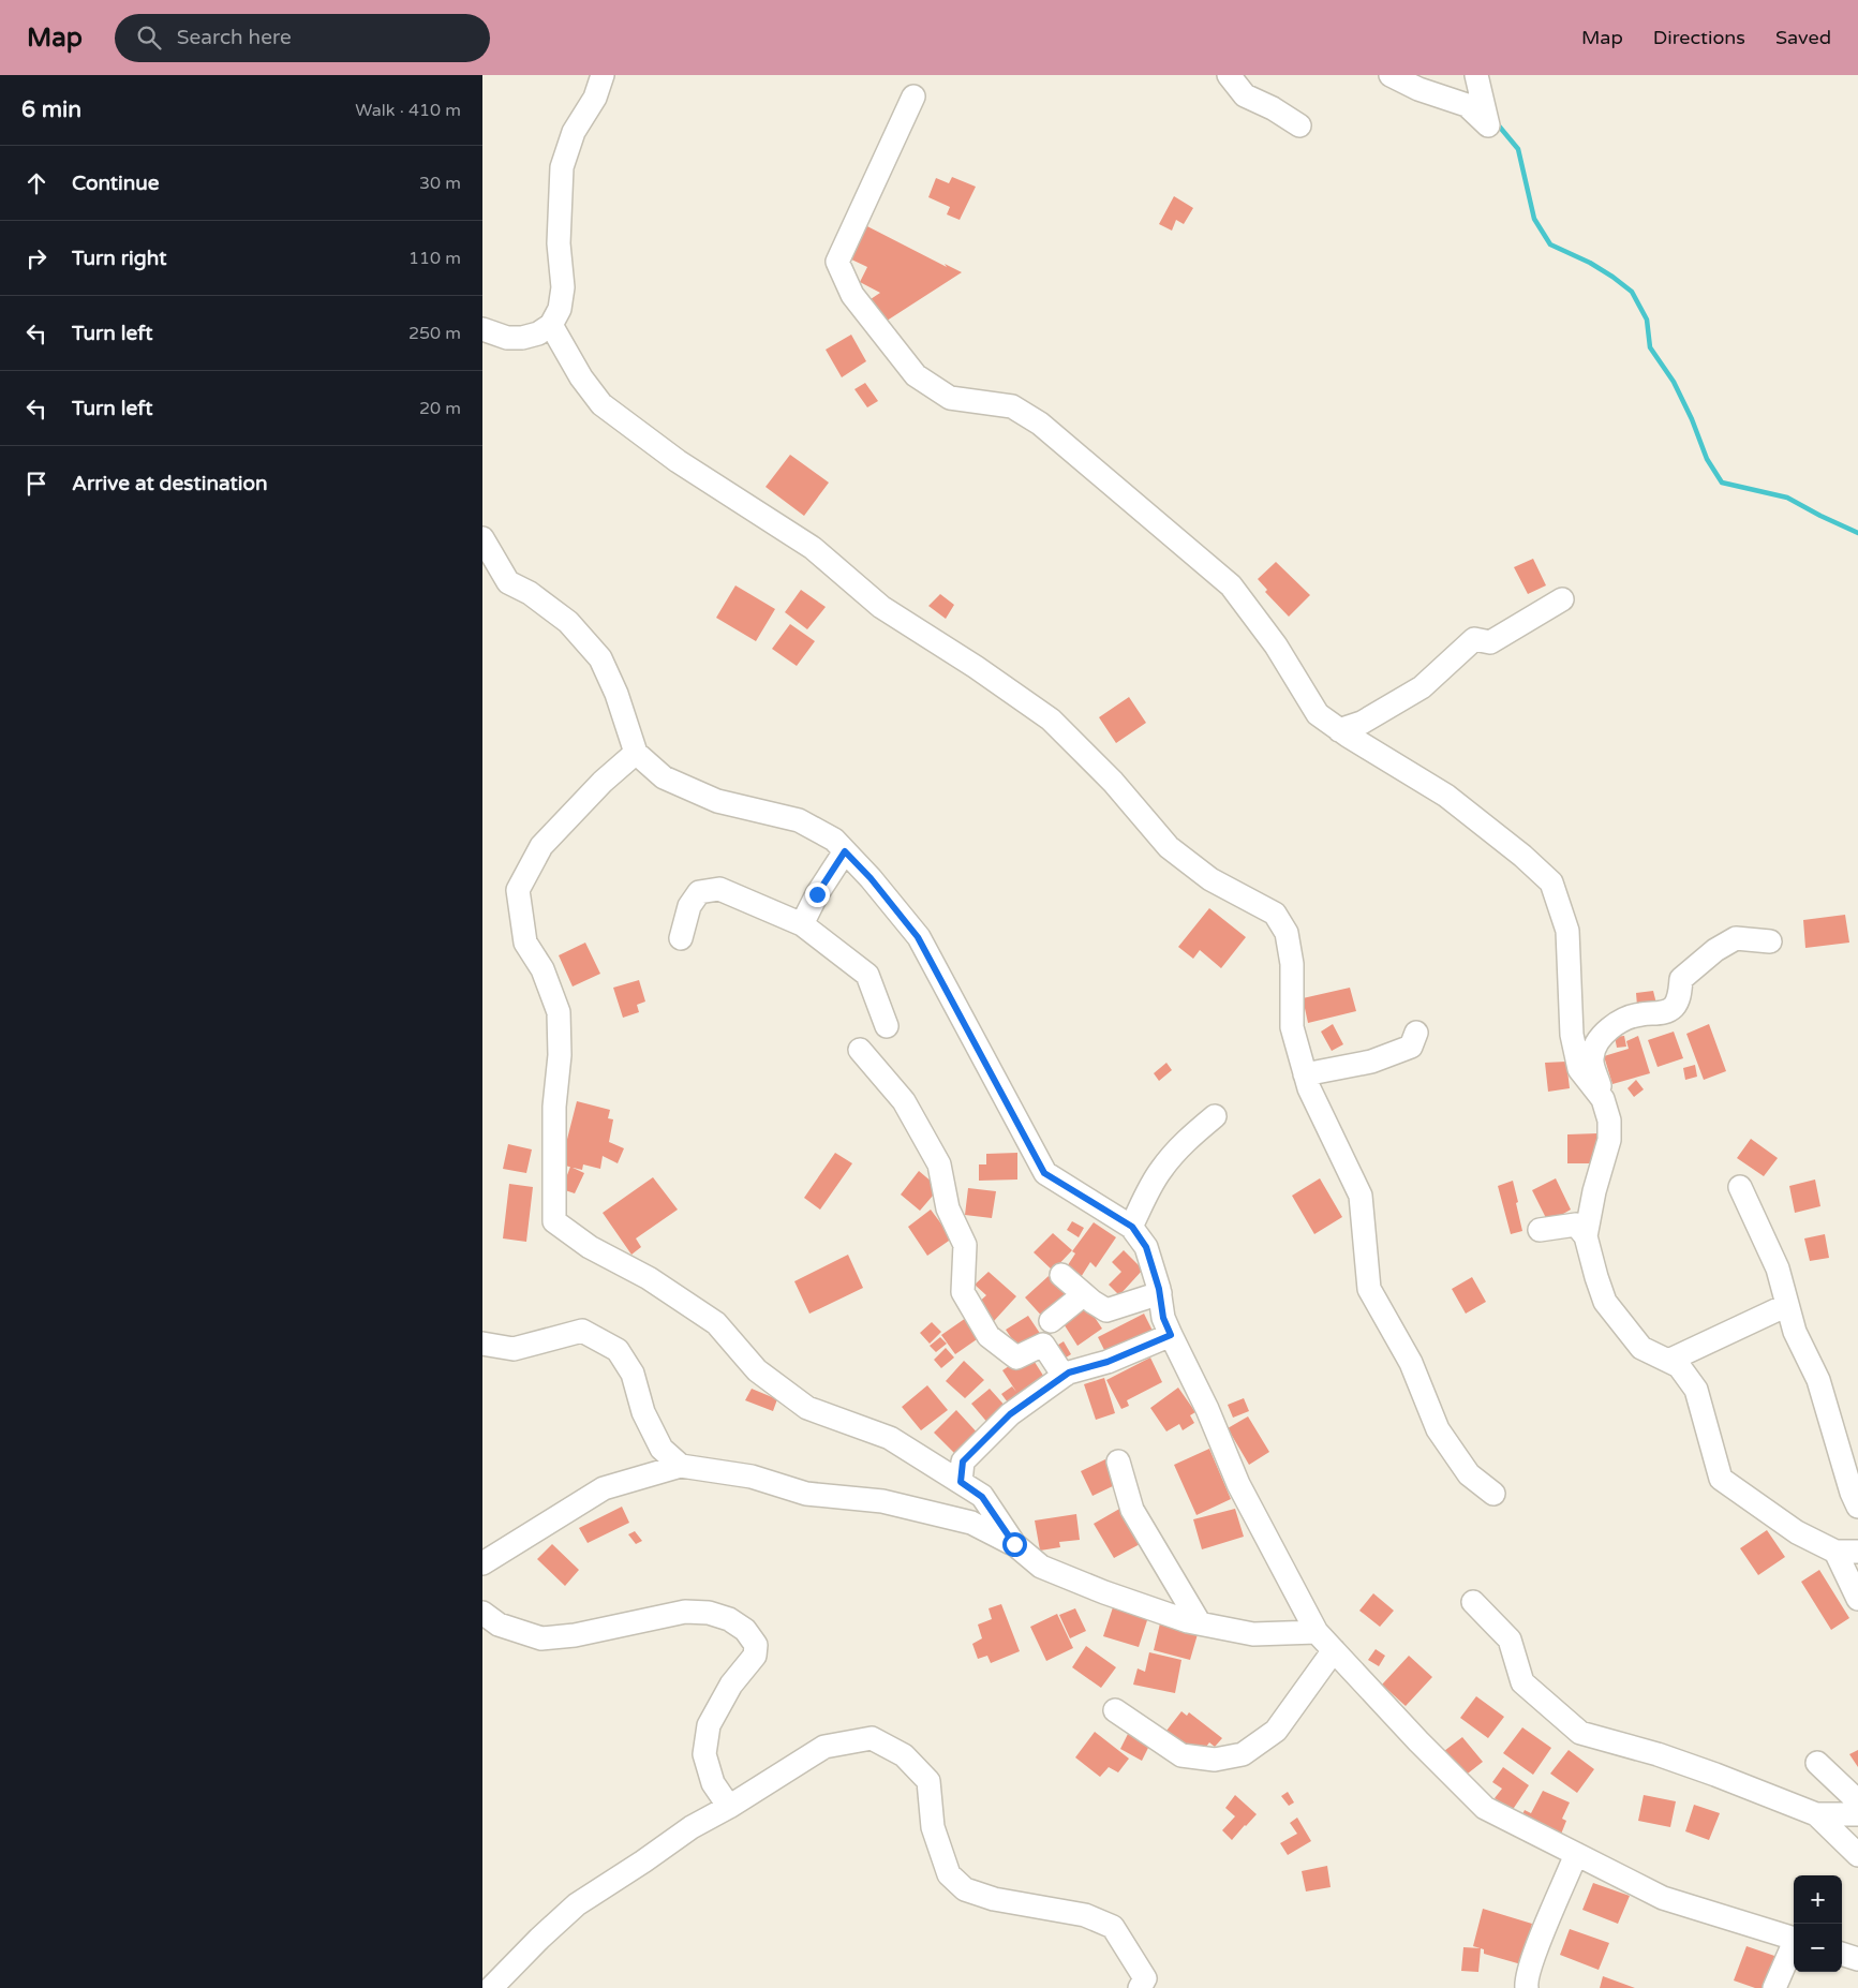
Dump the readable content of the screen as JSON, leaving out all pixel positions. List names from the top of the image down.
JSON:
{
  "page": {
    "header": "Map",
    "search": "Search here",
    "nav": ["Map", "Directions", "Saved"],
    "heading": ["6 min", "Walk · 410 m"],
    "list": [
      ["Continue", "30 m"],
      ["Turn right", "110 m"],
      ["Turn left", "250 m"],
      ["Turn left", "20 m"],
      "Arrive at destination"
    ],
    "map_buttons": ["+", "−"]
  }
}
